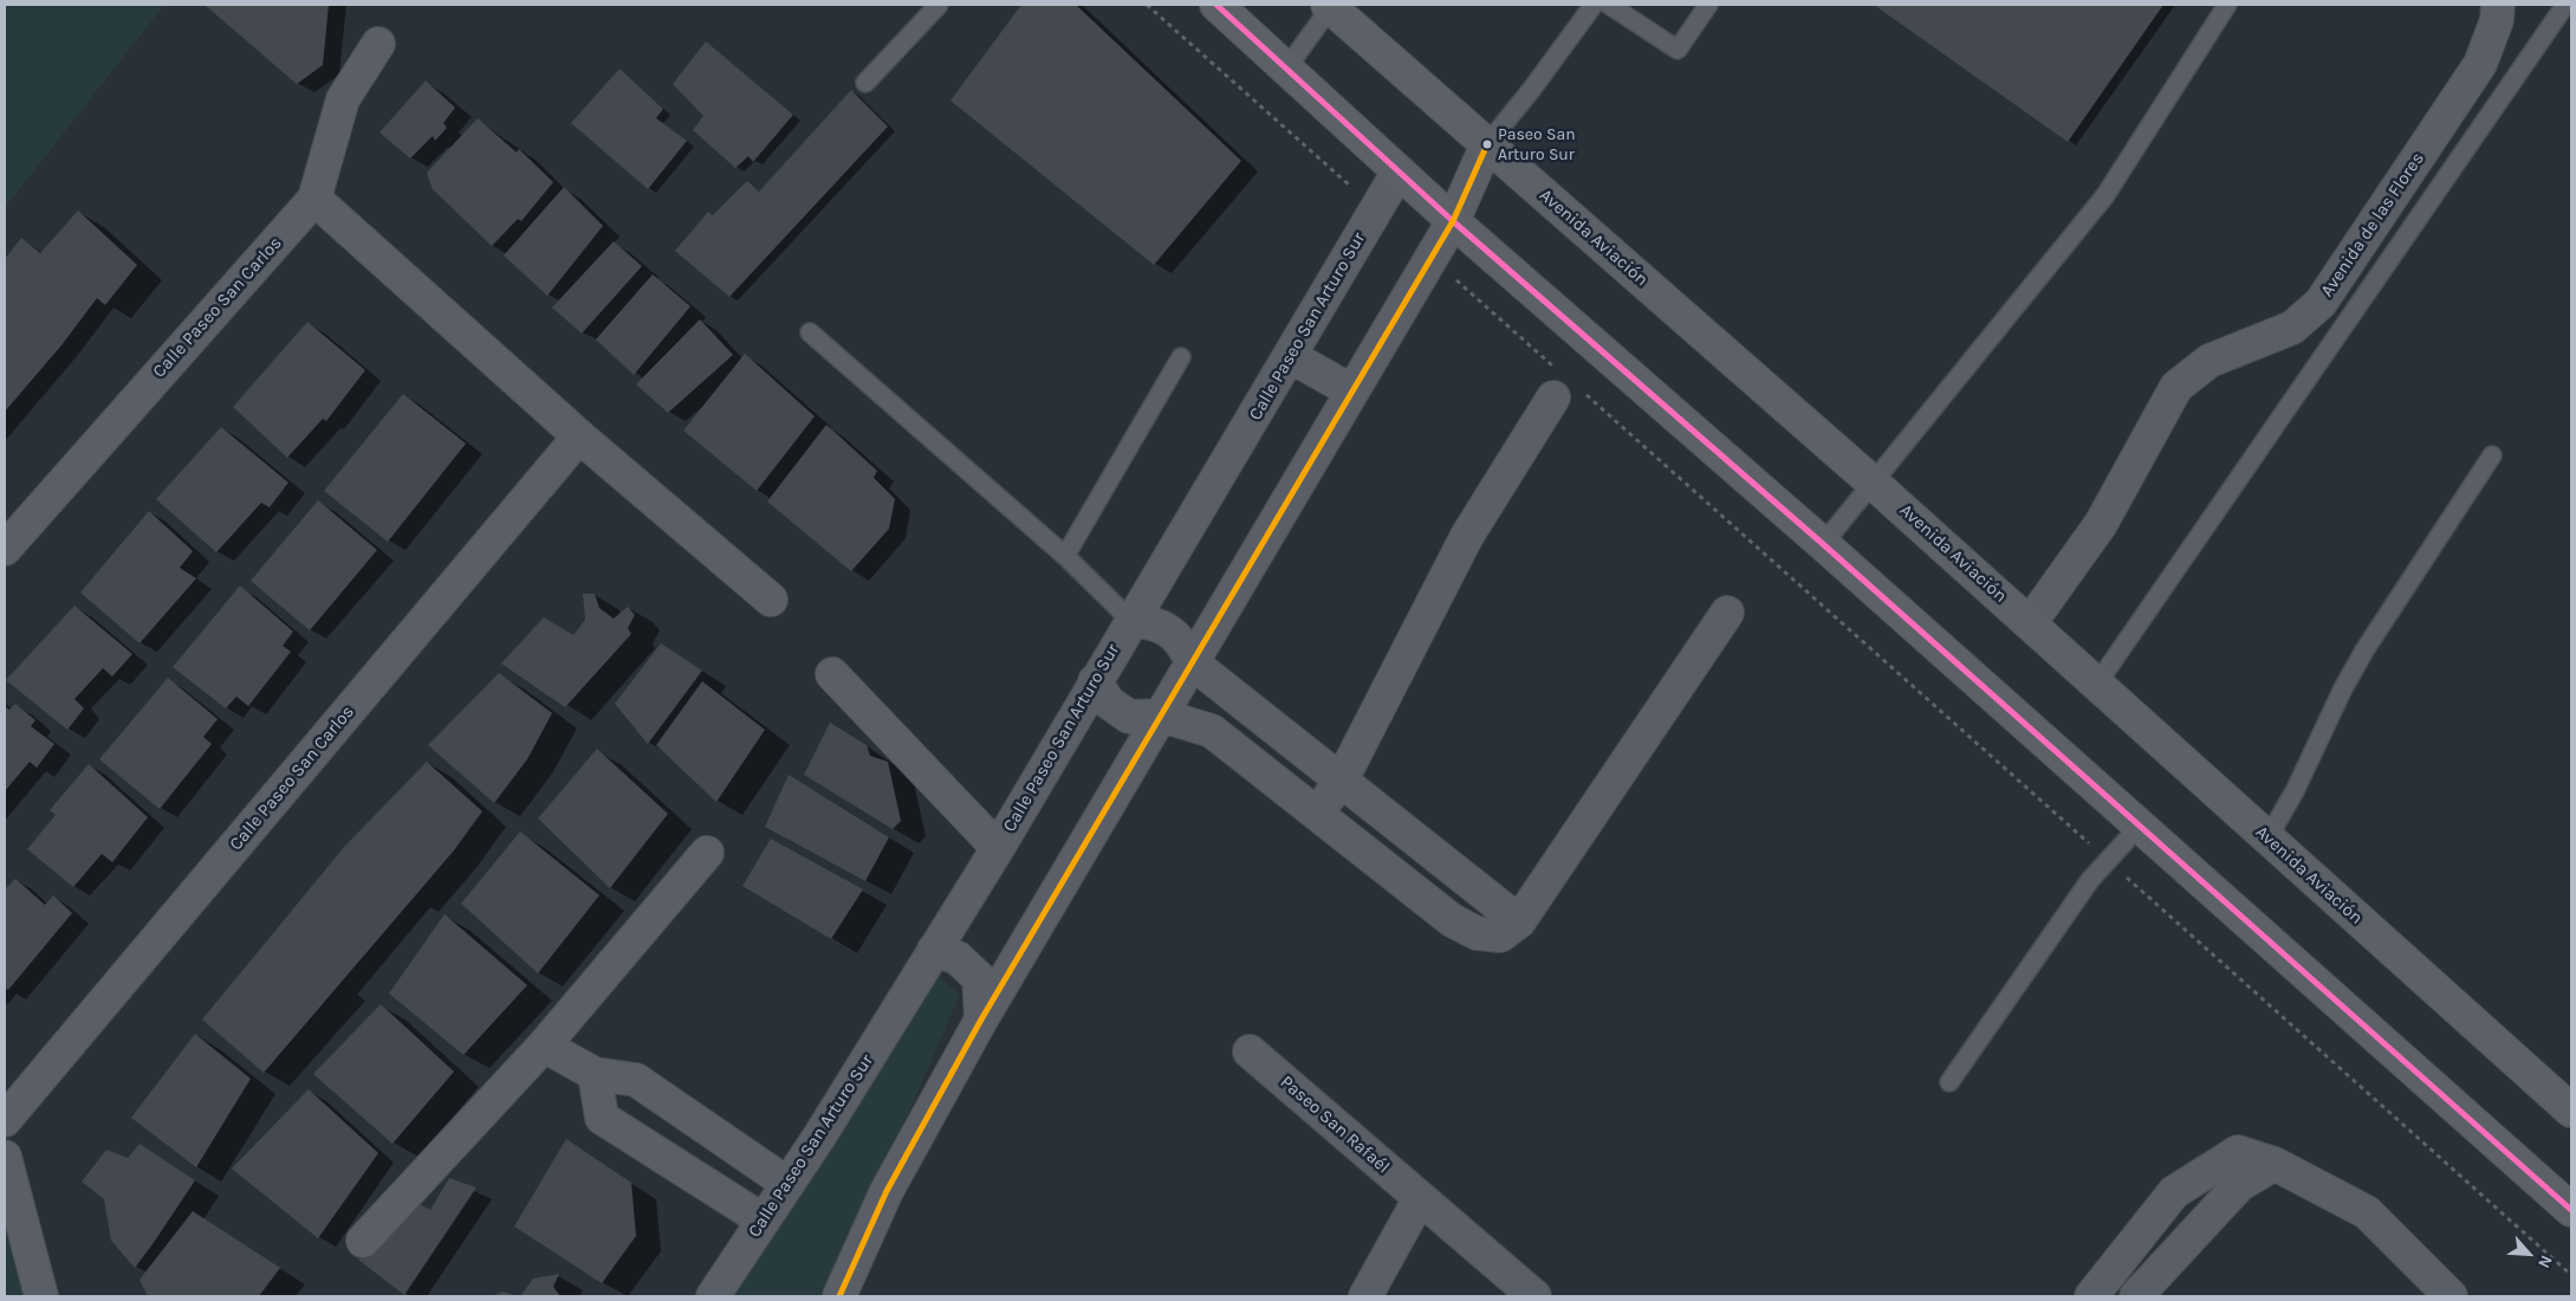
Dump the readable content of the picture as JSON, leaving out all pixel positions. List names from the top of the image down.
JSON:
{
  "streets": {
    "main road": ["Avenida Aviación"],
    "street": [
      "Avenida de las Flores",
      "Calle Paseo San Carlos",
      "Calle Paseo San Arturo Sur",
      "Paseo San Rafaél"
    ]
  },
  "crossings": [
    ["Avenida de las Flores", "Avenida Aviación"]
  ],
  "places": ["Paseo San Arturo Sur"],
  "north": "bottom right"
}
